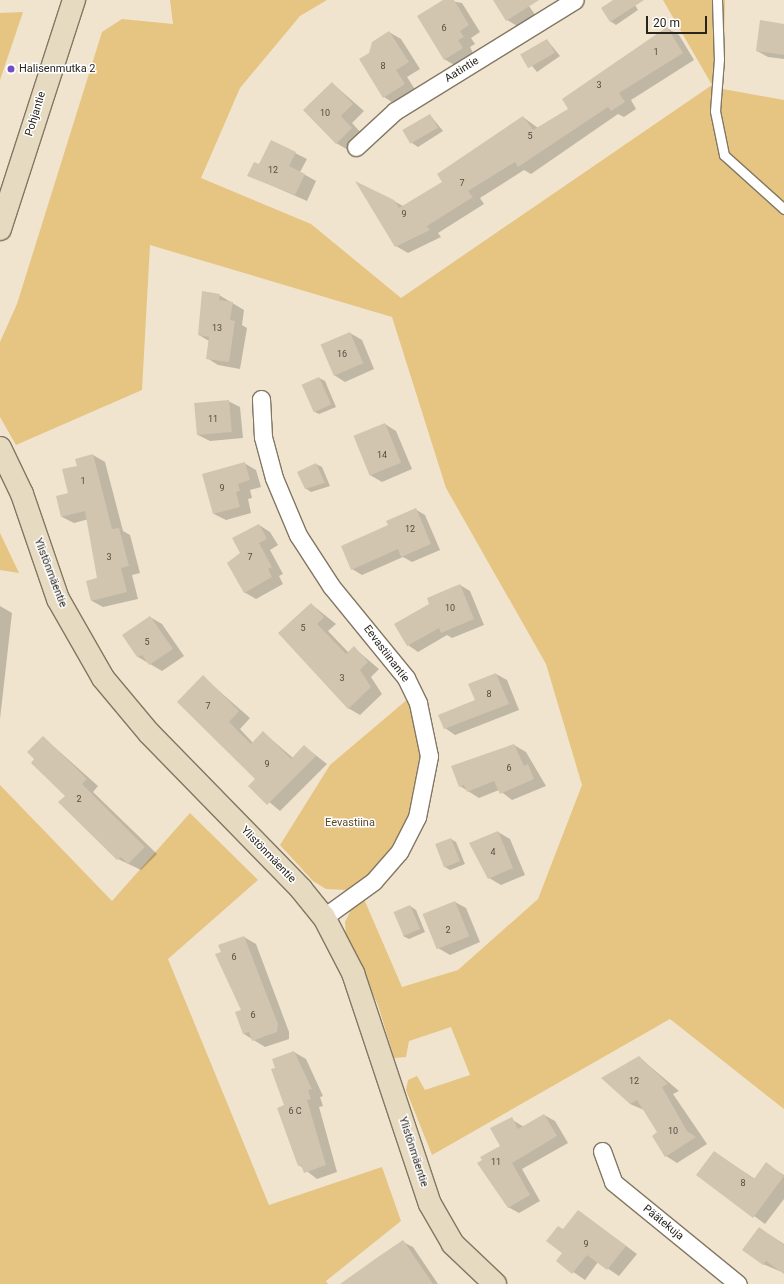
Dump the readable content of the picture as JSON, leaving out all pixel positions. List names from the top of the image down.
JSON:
{
  "streets": {
    "street": [
      "Aatintie",
      "Pohjantie",
      "Ylistönmäentie",
      "Eevastiinantie",
      "Päätekuja"
    ]
  },
  "crossings": [
    ["Ylistönmäentie", "Eevastiinantie"]
  ],
  "parks": ["Eevastiina"],
  "places": ["Halisenmutka 2"],
  "house_numbers": [
    "6",
    "1",
    "8",
    "3",
    "10",
    "5",
    "12",
    "7",
    "9",
    "13",
    "16",
    "11",
    "14",
    "1",
    "9",
    "12",
    "3",
    "7",
    "10",
    "5",
    "5",
    "3",
    "8",
    "7",
    "9",
    "6",
    "2",
    "4",
    "2",
    "6",
    "6",
    "12",
    "6 C",
    "10",
    "11",
    "8",
    "9"
  ],
  "scale_bar": "20 m"
}
